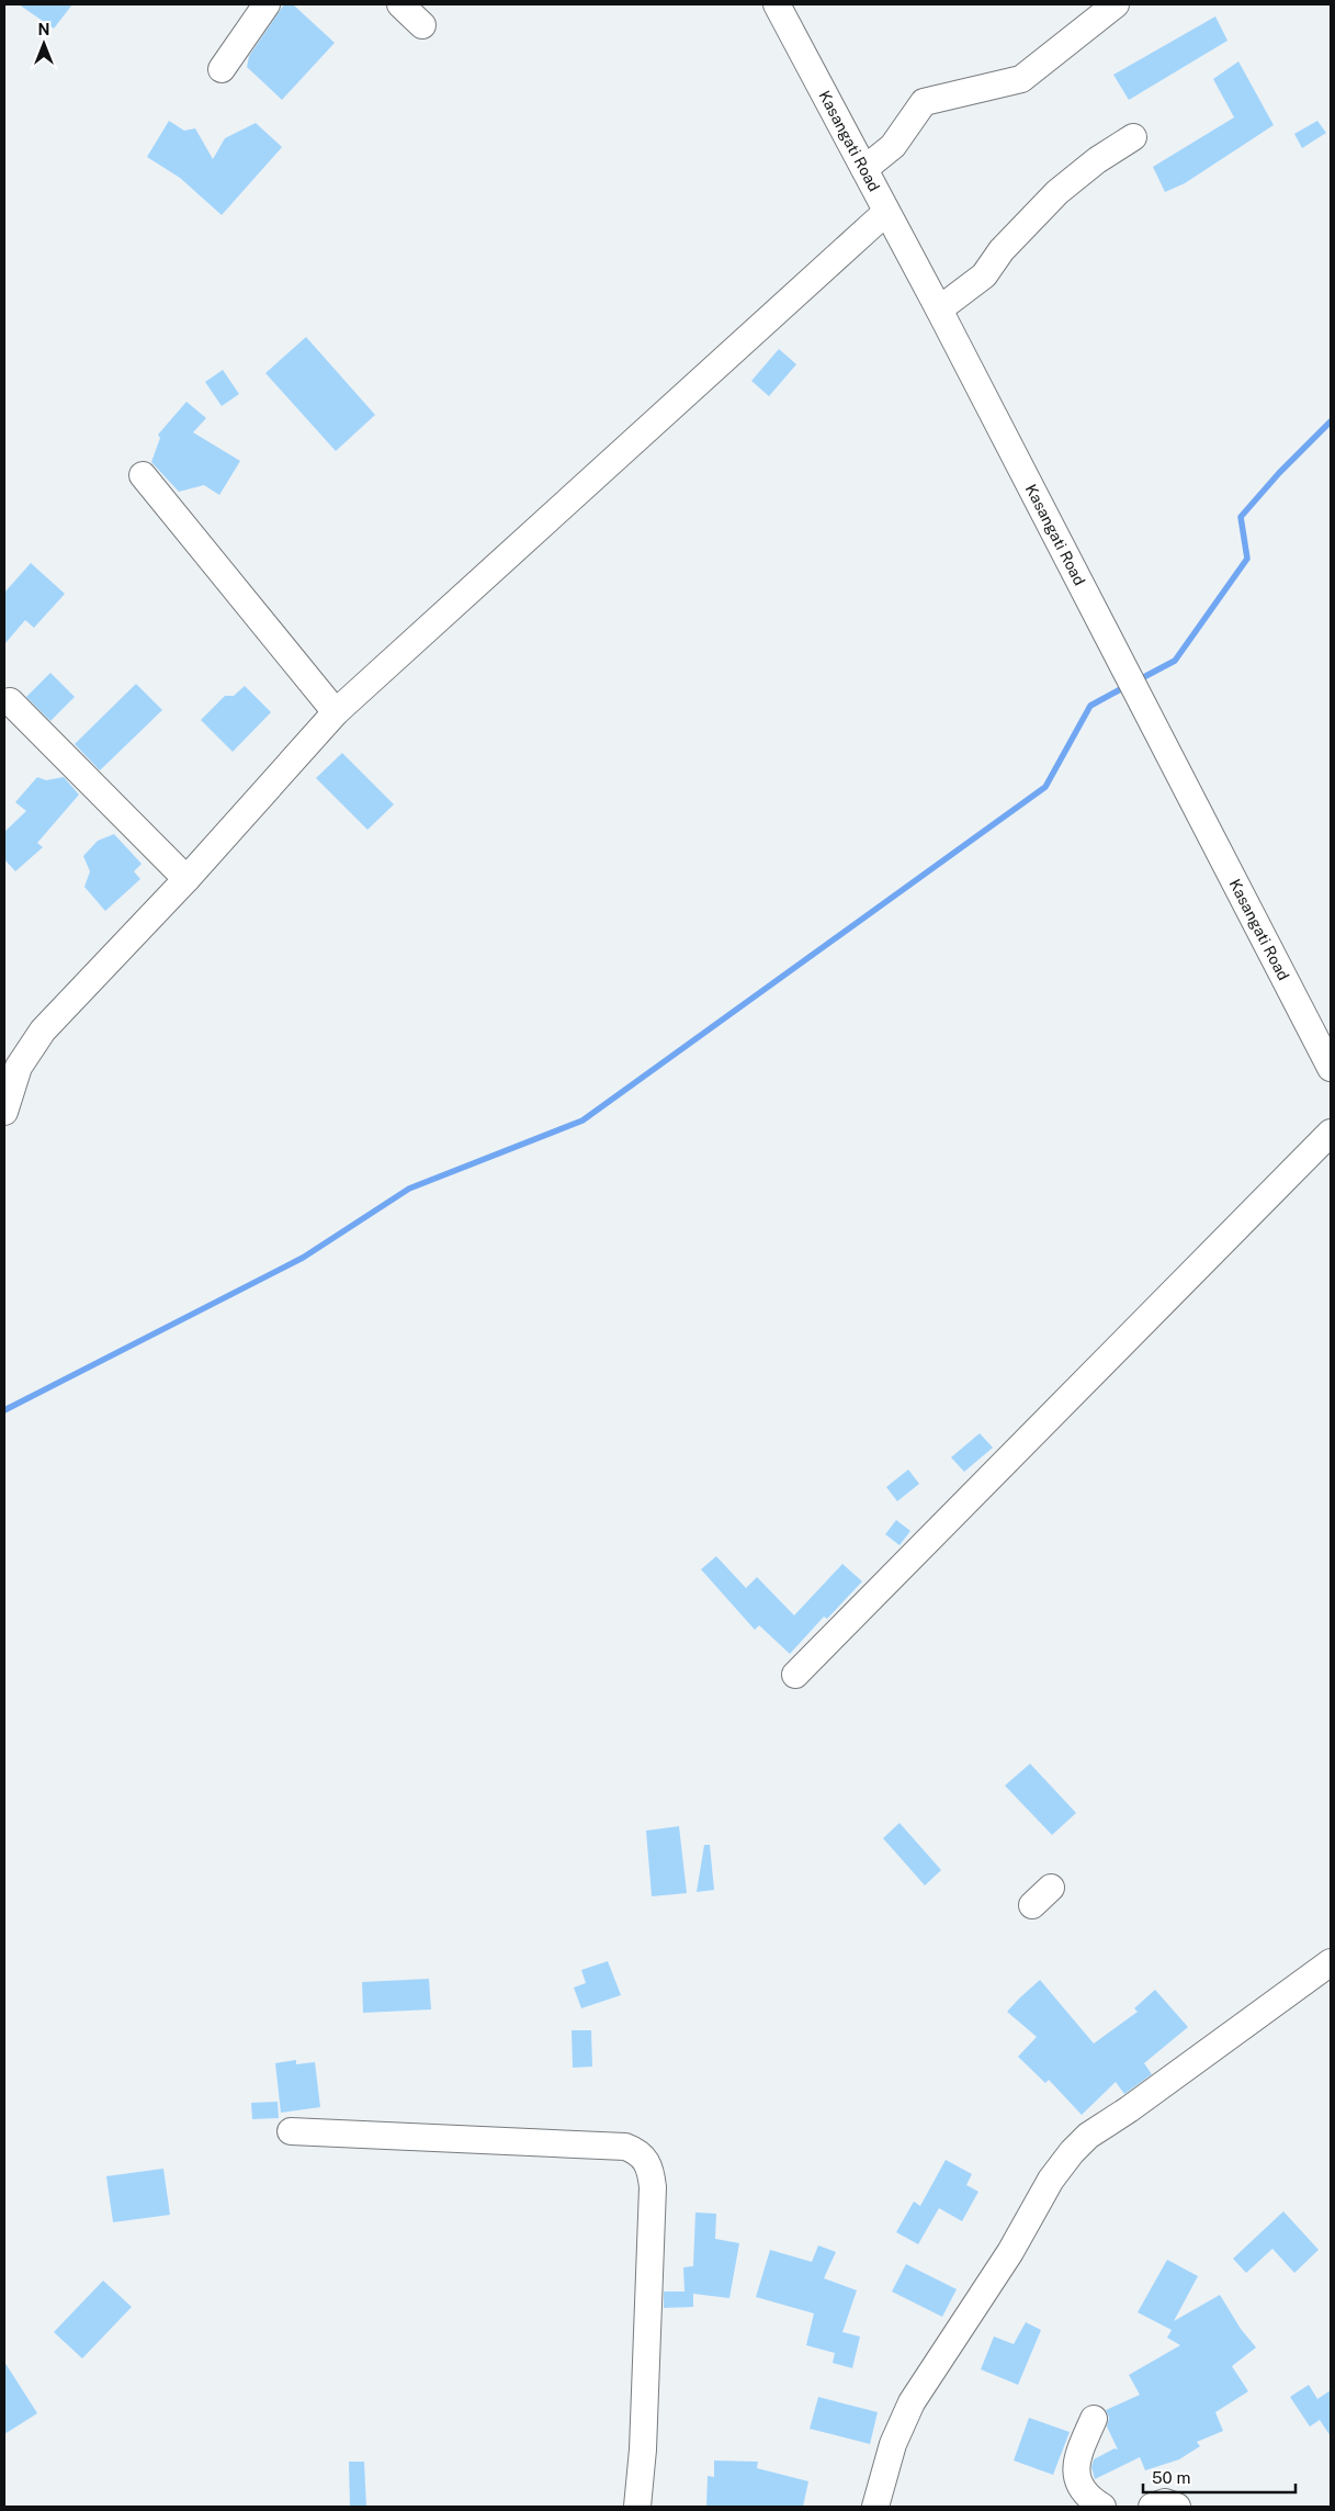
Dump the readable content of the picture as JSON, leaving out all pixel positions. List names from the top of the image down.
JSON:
{
  "streets": {
    "street": ["Kasangati Road"]
  },
  "scale_bar": "50 m",
  "north": "top"
}
